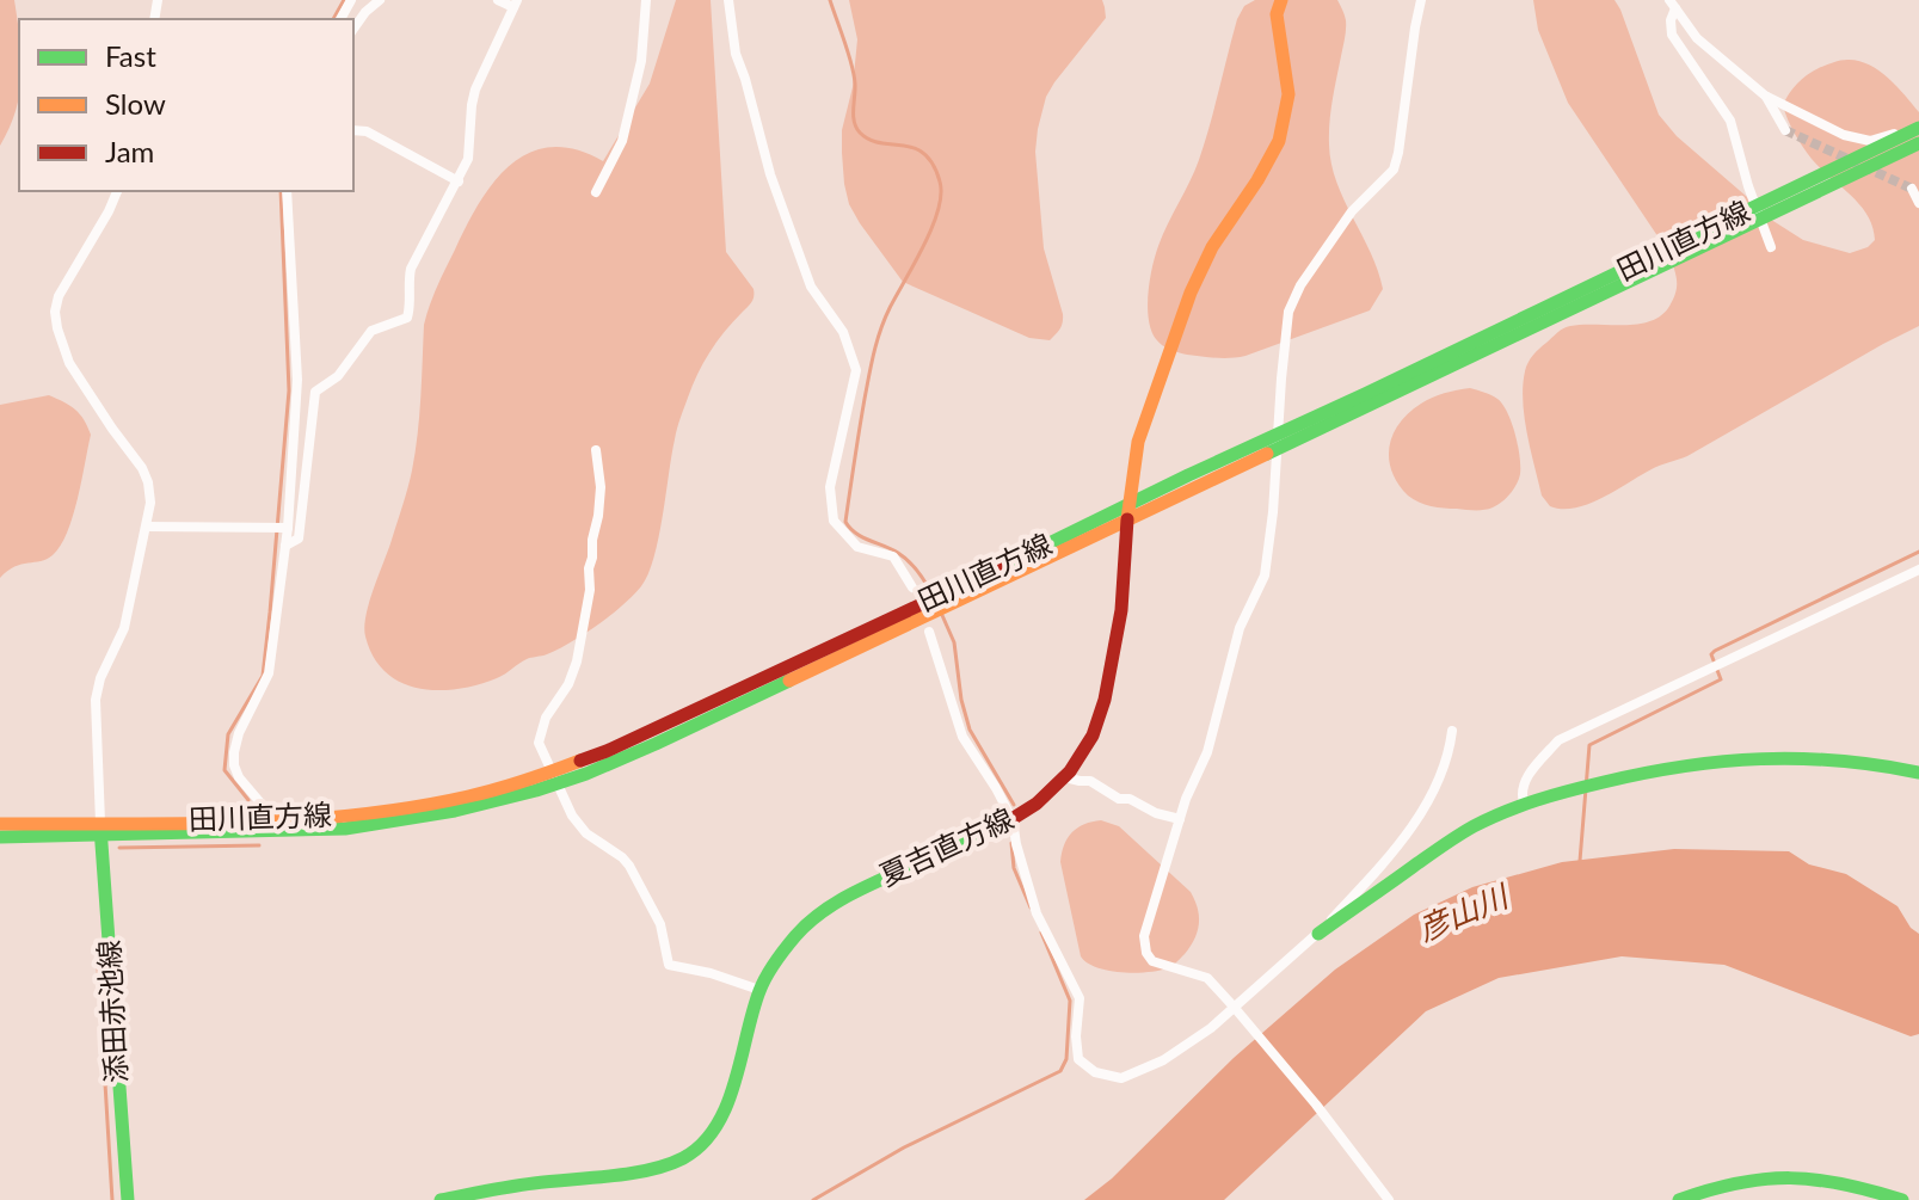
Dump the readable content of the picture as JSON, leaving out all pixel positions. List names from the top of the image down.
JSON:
{
  "streets": {
    "main road": ["田川直方線", "夏吉直方線", "添田赤池線"]
  },
  "crossings": [
    ["田川直方線", "夏吉直方線"],
    ["田川直方線", "添田赤池線"]
  ],
  "water": ["彦山川"],
  "legend": ["Fast", "Slow", "Jam"]
}
